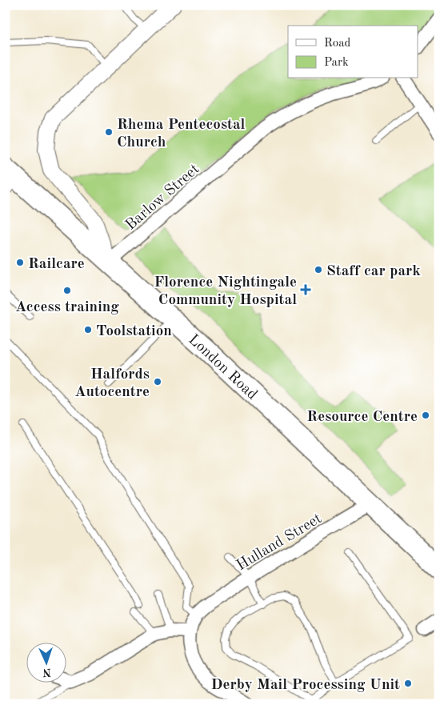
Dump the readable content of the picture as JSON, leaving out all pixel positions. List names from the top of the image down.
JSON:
{
  "streets": {
    "main road": ["London Road"],
    "street": ["Barlow Street", "Hulland Street"]
  },
  "crossings": [
    ["Barlow Street", "London Road"],
    ["London Road", "Hulland Street"]
  ],
  "places": {
    "other": [
      "Rhema Pentecostal Church",
      "Railcare",
      "Staff car park",
      "Access training",
      "Toolstation",
      "Halfords Autocentre",
      "Resource Centre",
      "Derby Mail Processing Unit"
    ],
    "health": ["Florence Nightingale Community Hospital"]
  },
  "legend": ["Road", "Park"],
  "north": "bottom"
}
